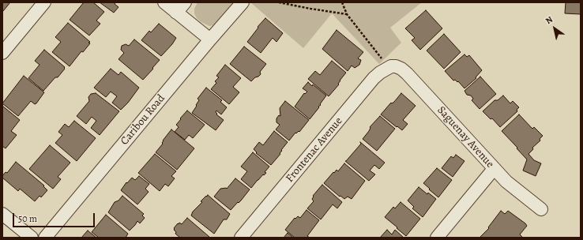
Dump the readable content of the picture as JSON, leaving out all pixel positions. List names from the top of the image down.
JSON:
{
  "streets": {
    "street": ["Caribou Road", "Saguenay Avenue", "Frontenac Avenue"]
  },
  "crossings": [
    ["Saguenay Avenue", "Frontenac Avenue"]
  ],
  "scale_bar": "50 m",
  "north": "top left"
}
